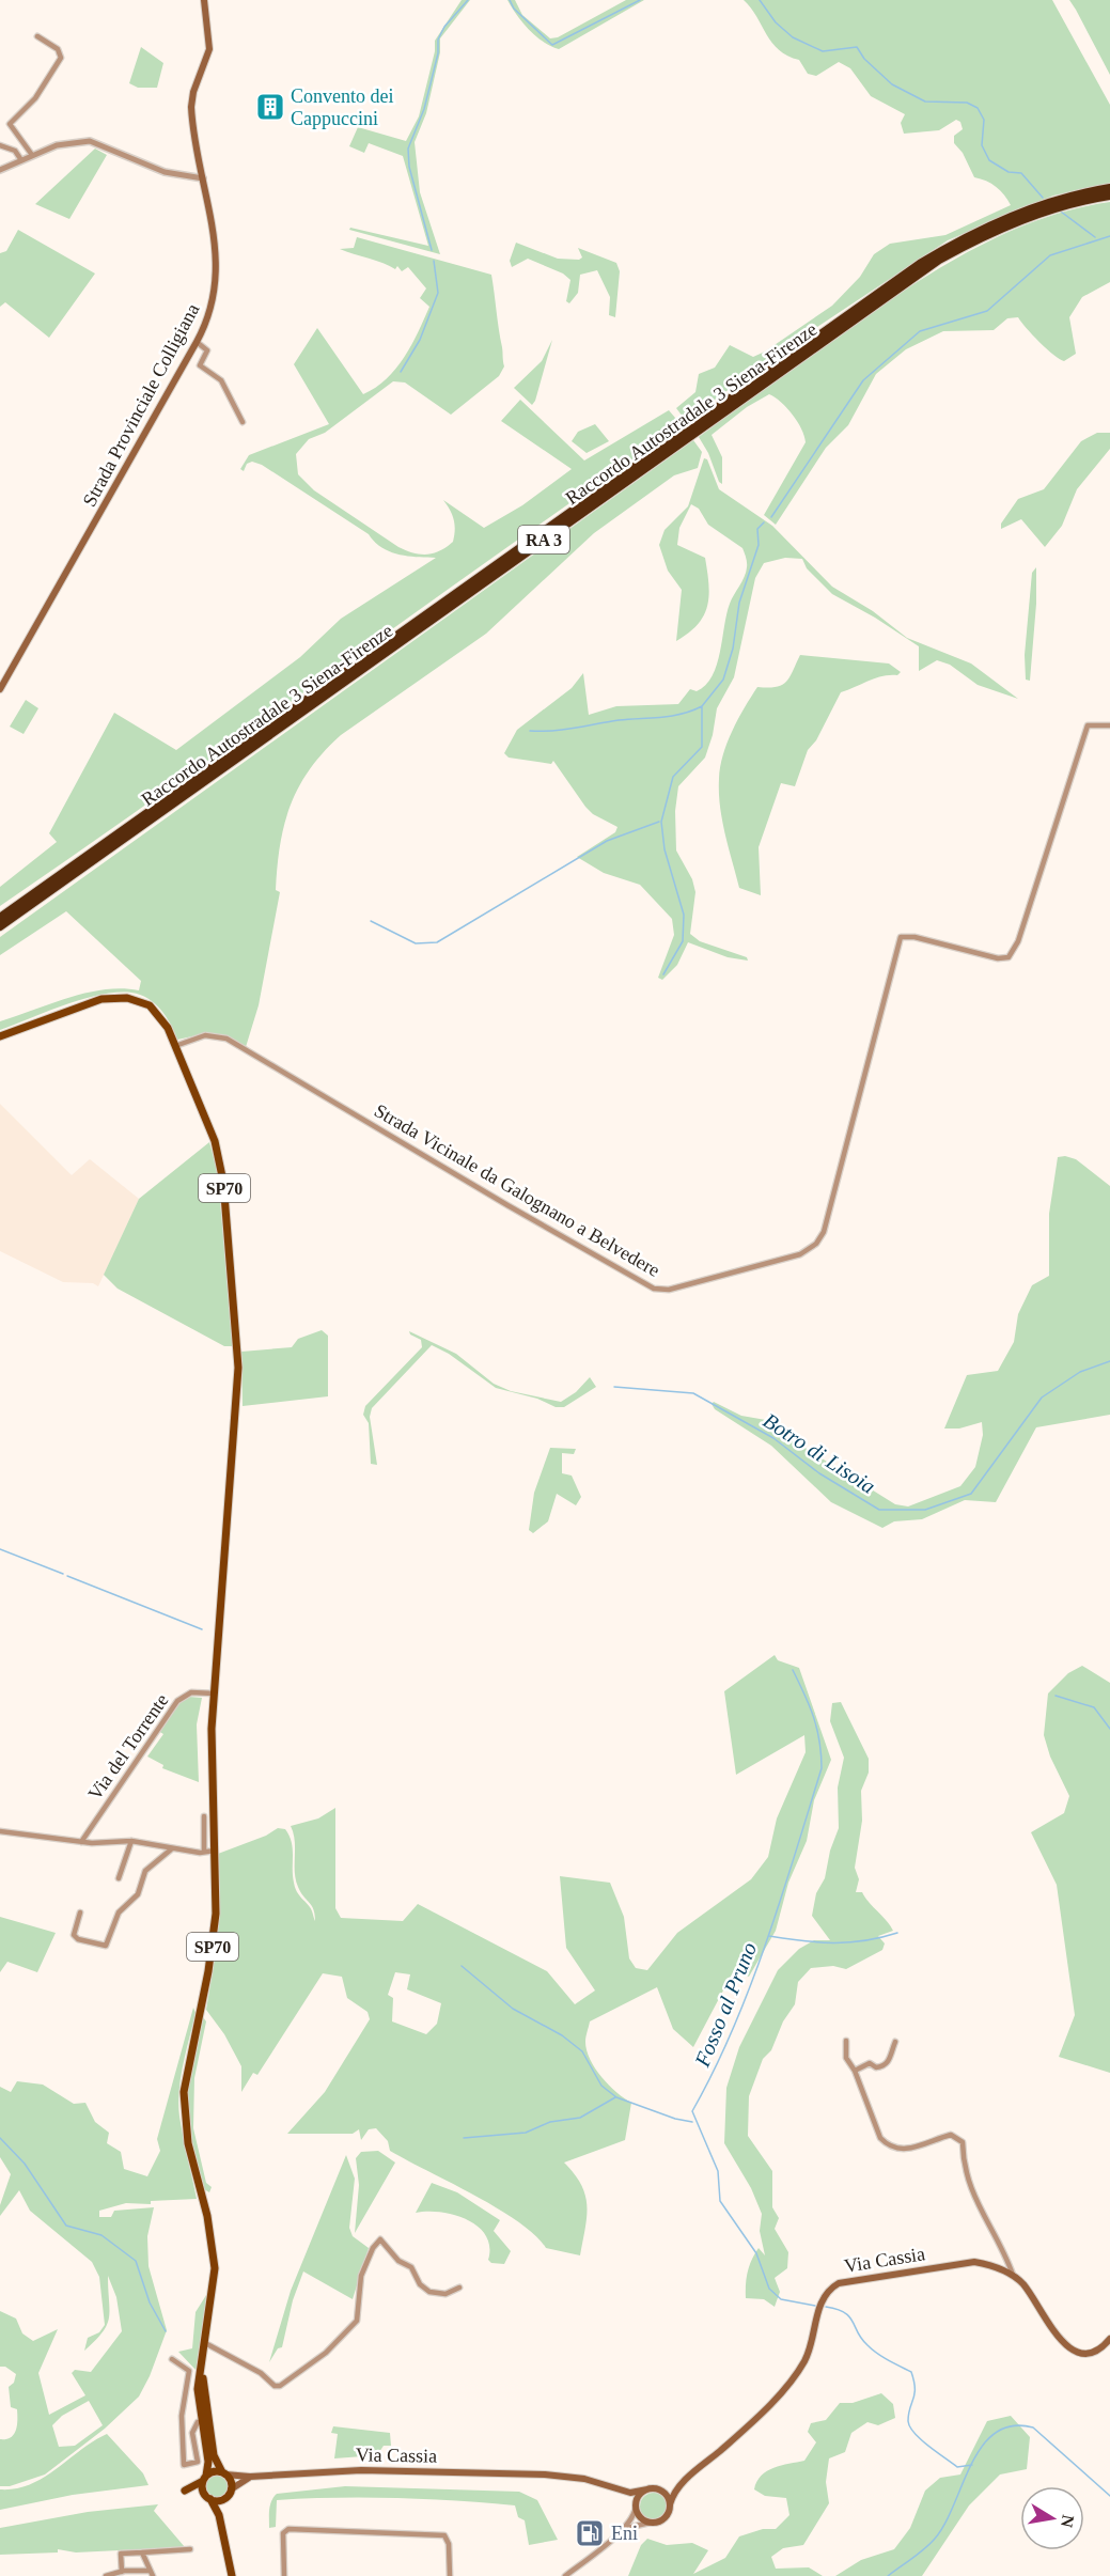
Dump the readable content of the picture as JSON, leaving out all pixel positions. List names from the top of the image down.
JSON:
{
  "streets": {
    "highway": ["Raccordo Autostradale 3 Siena-Firenze", "RA 3"],
    "main road": ["Strada Provinciale Colligiana", "SP70", "Via Cassia"],
    "street": ["Strada Vicinale da Galognano a Belvedere", "Via del Torrente"]
  },
  "crossings": [
    ["SP70", "Strada Vicinale da Galognano a Belvedere"],
    ["SP70", "Via del Torrente"],
    ["SP70", "Via Cassia"]
  ],
  "water": ["Botro di Lisoia", "Fosso al Pruno"],
  "places": {
    "building": ["Convento dei Cappuccini"],
    "fuel station": ["Eni"]
  },
  "north": "right"
}
